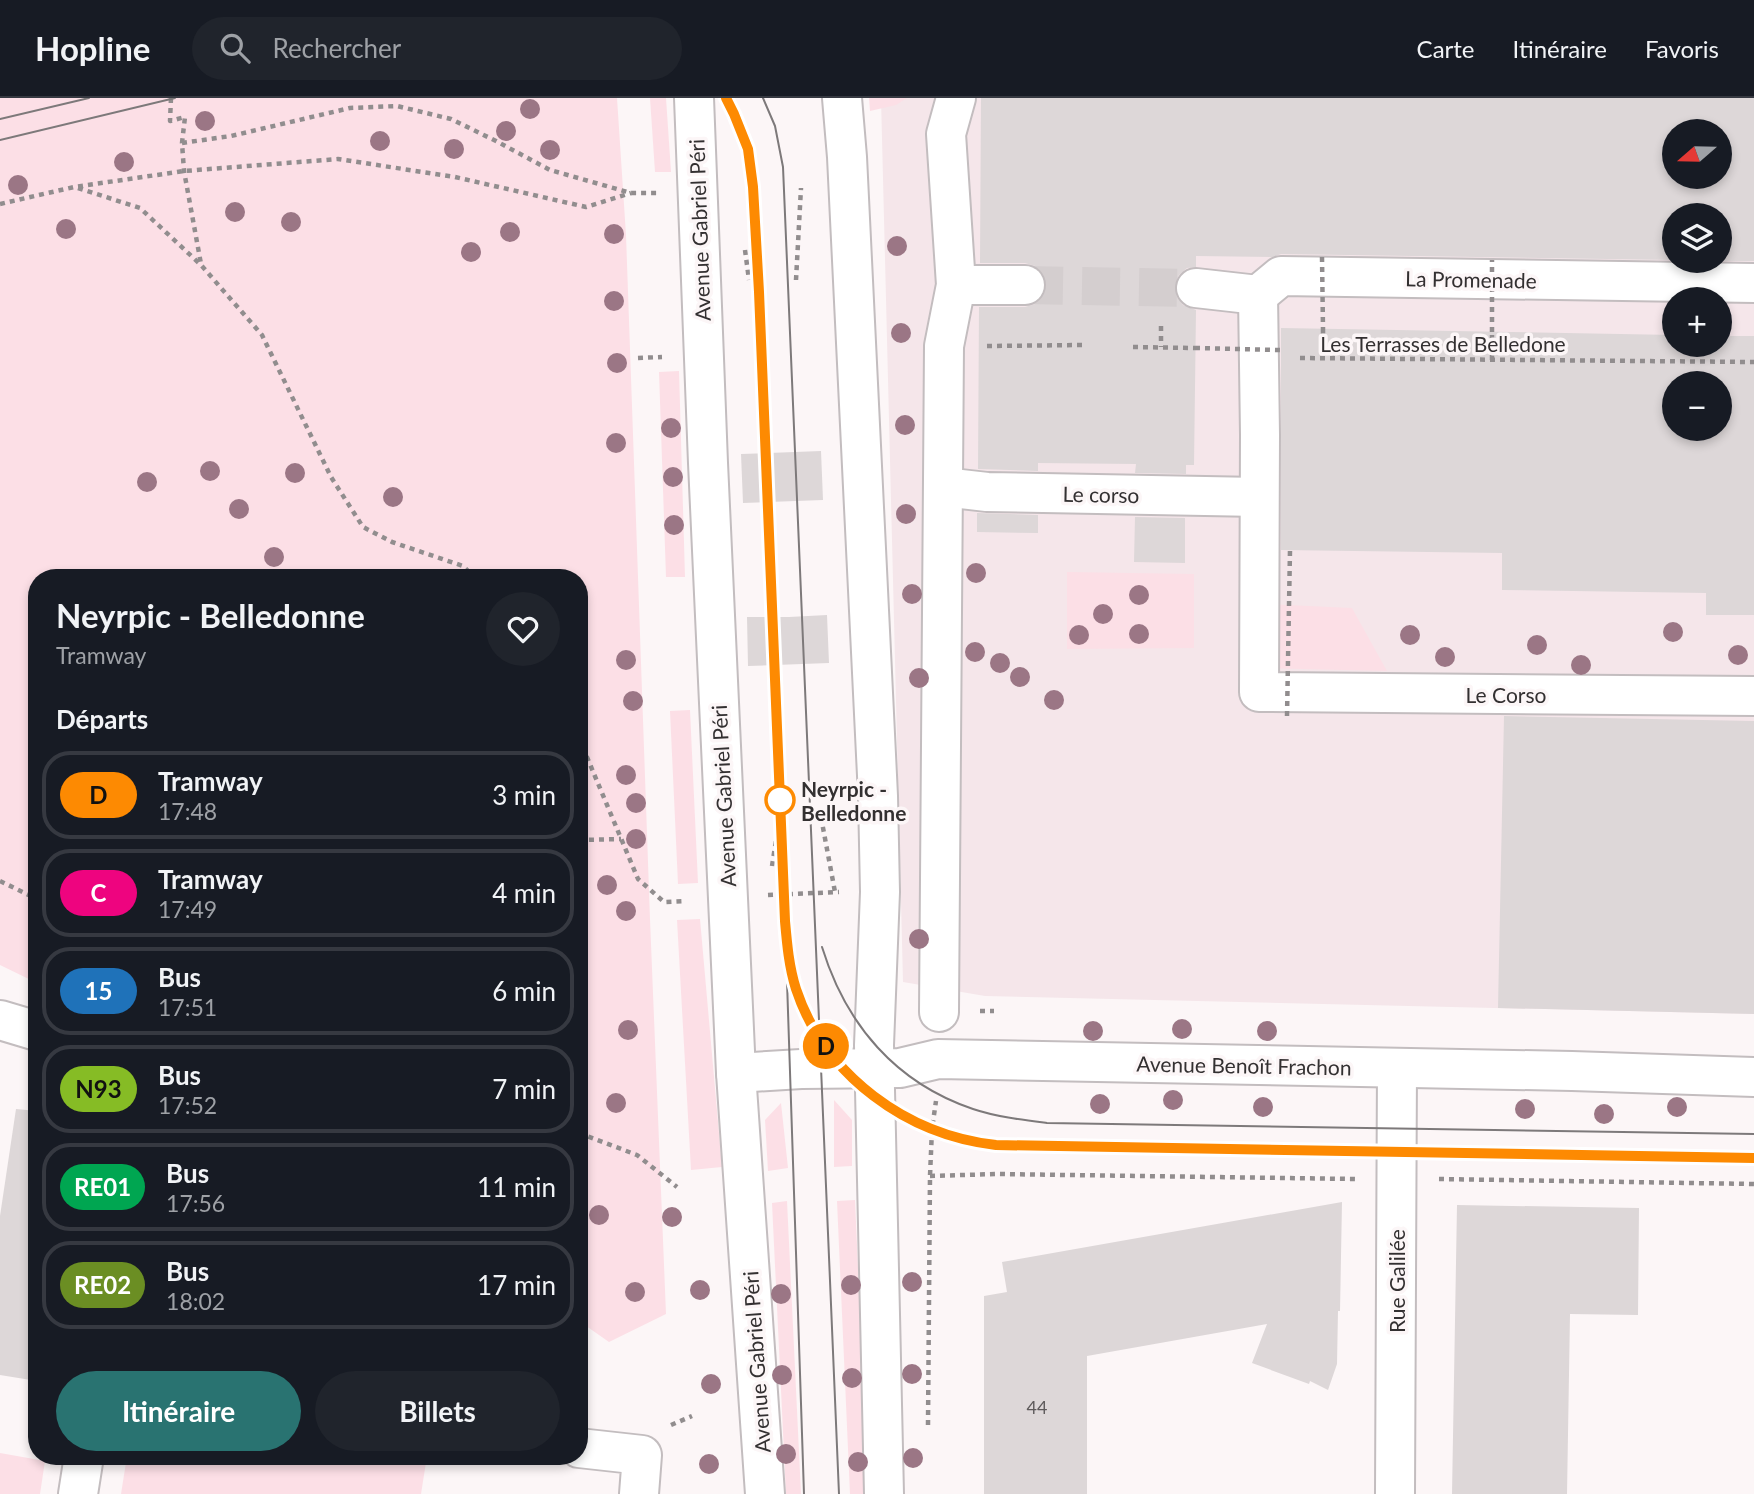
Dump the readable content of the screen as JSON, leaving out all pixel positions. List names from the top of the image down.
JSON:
{
  "streets": {
    "street": [
      "Avenue Gabriel Péri",
      "La Promenade",
      "Le corso",
      "Le Corso",
      "Avenue Benoît Frachon",
      "Rue Galilée"
    ],
    "path": ["Les Terrasses de Belledone"]
  },
  "crossings": [
    ["Avenue Gabriel Péri", "Avenue Benoît Frachon"],
    ["Avenue Benoît Frachon", "Rue Galilée"]
  ],
  "places": ["Neyrpic - Belledonne"],
  "lines": ["tram line D"],
  "house_numbers": ["44"],
  "north": "left",
  "page": {
    "header": "Hopline",
    "search": "Rechercher",
    "nav": ["Carte", "Itinéraire", "Favoris"],
    "on_map": "D",
    "map_buttons": ["+", "−"],
    "heading": [
      ["Neyrpic - Belledonne", "Tramway"],
      "Départs"
    ],
    "list": [
      {
        "mark": "D",
        "name": "Tramway",
        "note": "17:48",
        "value": "3 min"
      },
      {
        "mark": "C",
        "name": "Tramway",
        "note": "17:49",
        "value": "4 min"
      },
      {
        "mark": "15",
        "name": "Bus",
        "note": "17:51",
        "value": "6 min"
      },
      {
        "mark": "N93",
        "name": "Bus",
        "note": "17:52",
        "value": "7 min"
      },
      {
        "mark": "RE01",
        "name": "Bus",
        "note": "17:56",
        "value": "11 min"
      },
      {
        "mark": "RE02",
        "name": "Bus",
        "note": "18:02",
        "value": "17 min"
      }
    ],
    "buttons": ["Itinéraire", "Billets"]
  }
}
